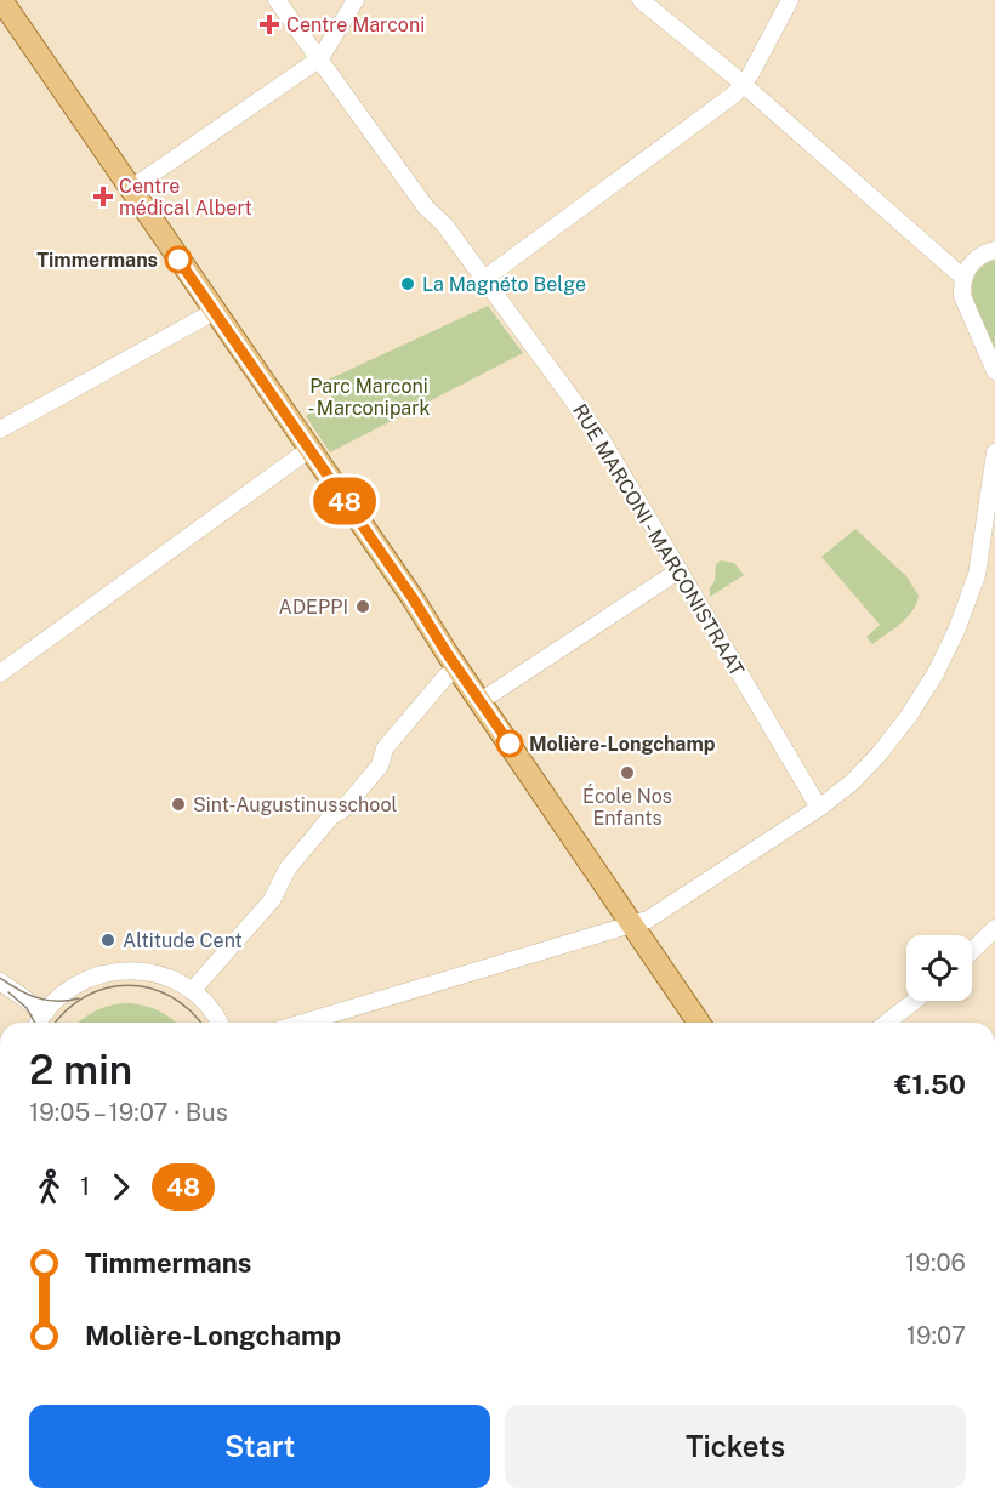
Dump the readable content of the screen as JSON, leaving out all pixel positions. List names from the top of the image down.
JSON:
{
  "streets": {
    "street": ["RUE MARCONI - MARCONISTRAAT"]
  },
  "parks": ["Parc Marconi - Marconipark"],
  "places": {
    "health": ["Centre Marconi", "Centre médical Albert"],
    "other": [
      "Timmermans",
      "La Magnéto Belge",
      "ADEPPI",
      "Molière-Longchamp",
      "École Nos Enfants",
      "Sint-Augustinusschool",
      "Altitude Cent"
    ]
  },
  "lines": ["bus line 48"],
  "page": {
    "on_map": "48",
    "heading": ["2 min", "19:05 – 19:07 · Bus", "€1.50"],
    "legs": ["1", "48"],
    "list": [
      {
        "name": "Timmermans",
        "value": "19:06"
      },
      {
        "name": "Molière-Longchamp",
        "value": "19:07"
      }
    ],
    "buttons": ["Start", "Tickets"]
  }
}
